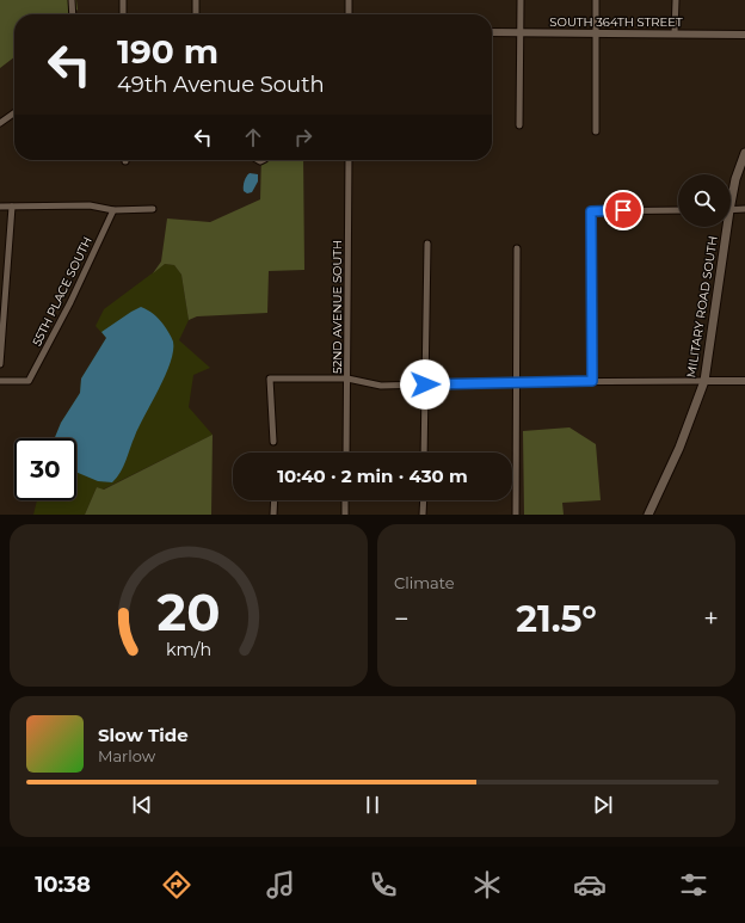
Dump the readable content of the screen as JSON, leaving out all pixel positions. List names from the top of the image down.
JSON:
{
  "streets": {
    "main road": ["MILITARY ROAD SOUTH"],
    "street": ["SOUTH 364TH STREET", "55TH PLACE SOUTH", "52ND AVENUE SOUTH"]
  },
  "page": {
    "turn": ["190 m", "49th Avenue South"],
    "limit": "30",
    "trip": "10:40 · 2 min · 430 m",
    "tile": "Climate",
    "heat": ["−", "21.5°", "+"],
    "song": ["Slow Tide", "Marlow"],
    "tabs": "10:38",
    "gauge": ["20", "km/h"]
  }
}
